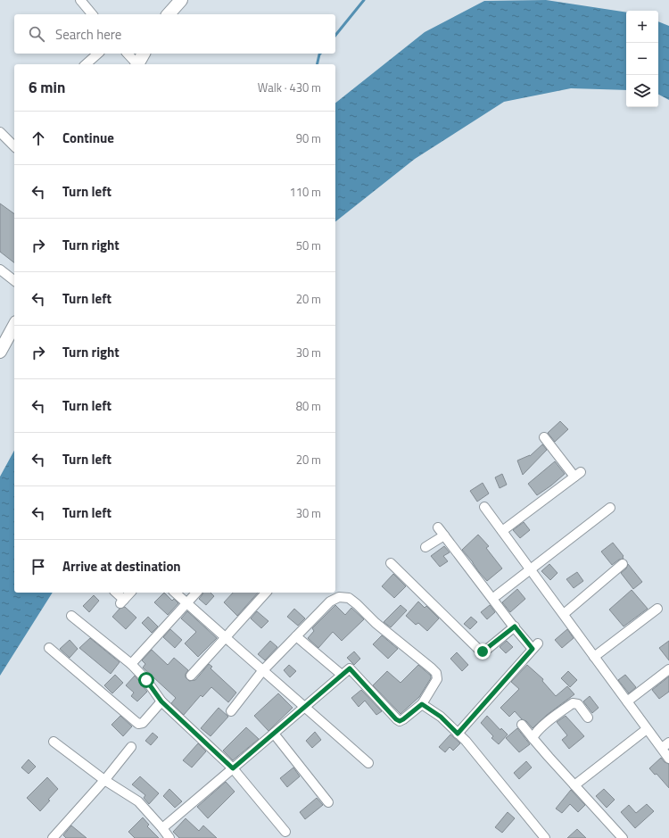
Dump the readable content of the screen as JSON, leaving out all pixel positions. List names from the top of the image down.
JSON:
{
  "page": {
    "map_buttons": ["+", "−"],
    "search": "Search here",
    "heading": ["6 min", "Walk · 430 m"],
    "list": [
      ["Continue", "90 m"],
      ["Turn left", "110 m"],
      ["Turn right", "50 m"],
      ["Turn left", "20 m"],
      ["Turn right", "30 m"],
      ["Turn left", "80 m"],
      ["Turn left", "20 m"],
      ["Turn left", "30 m"],
      "Arrive at destination"
    ]
  }
}
